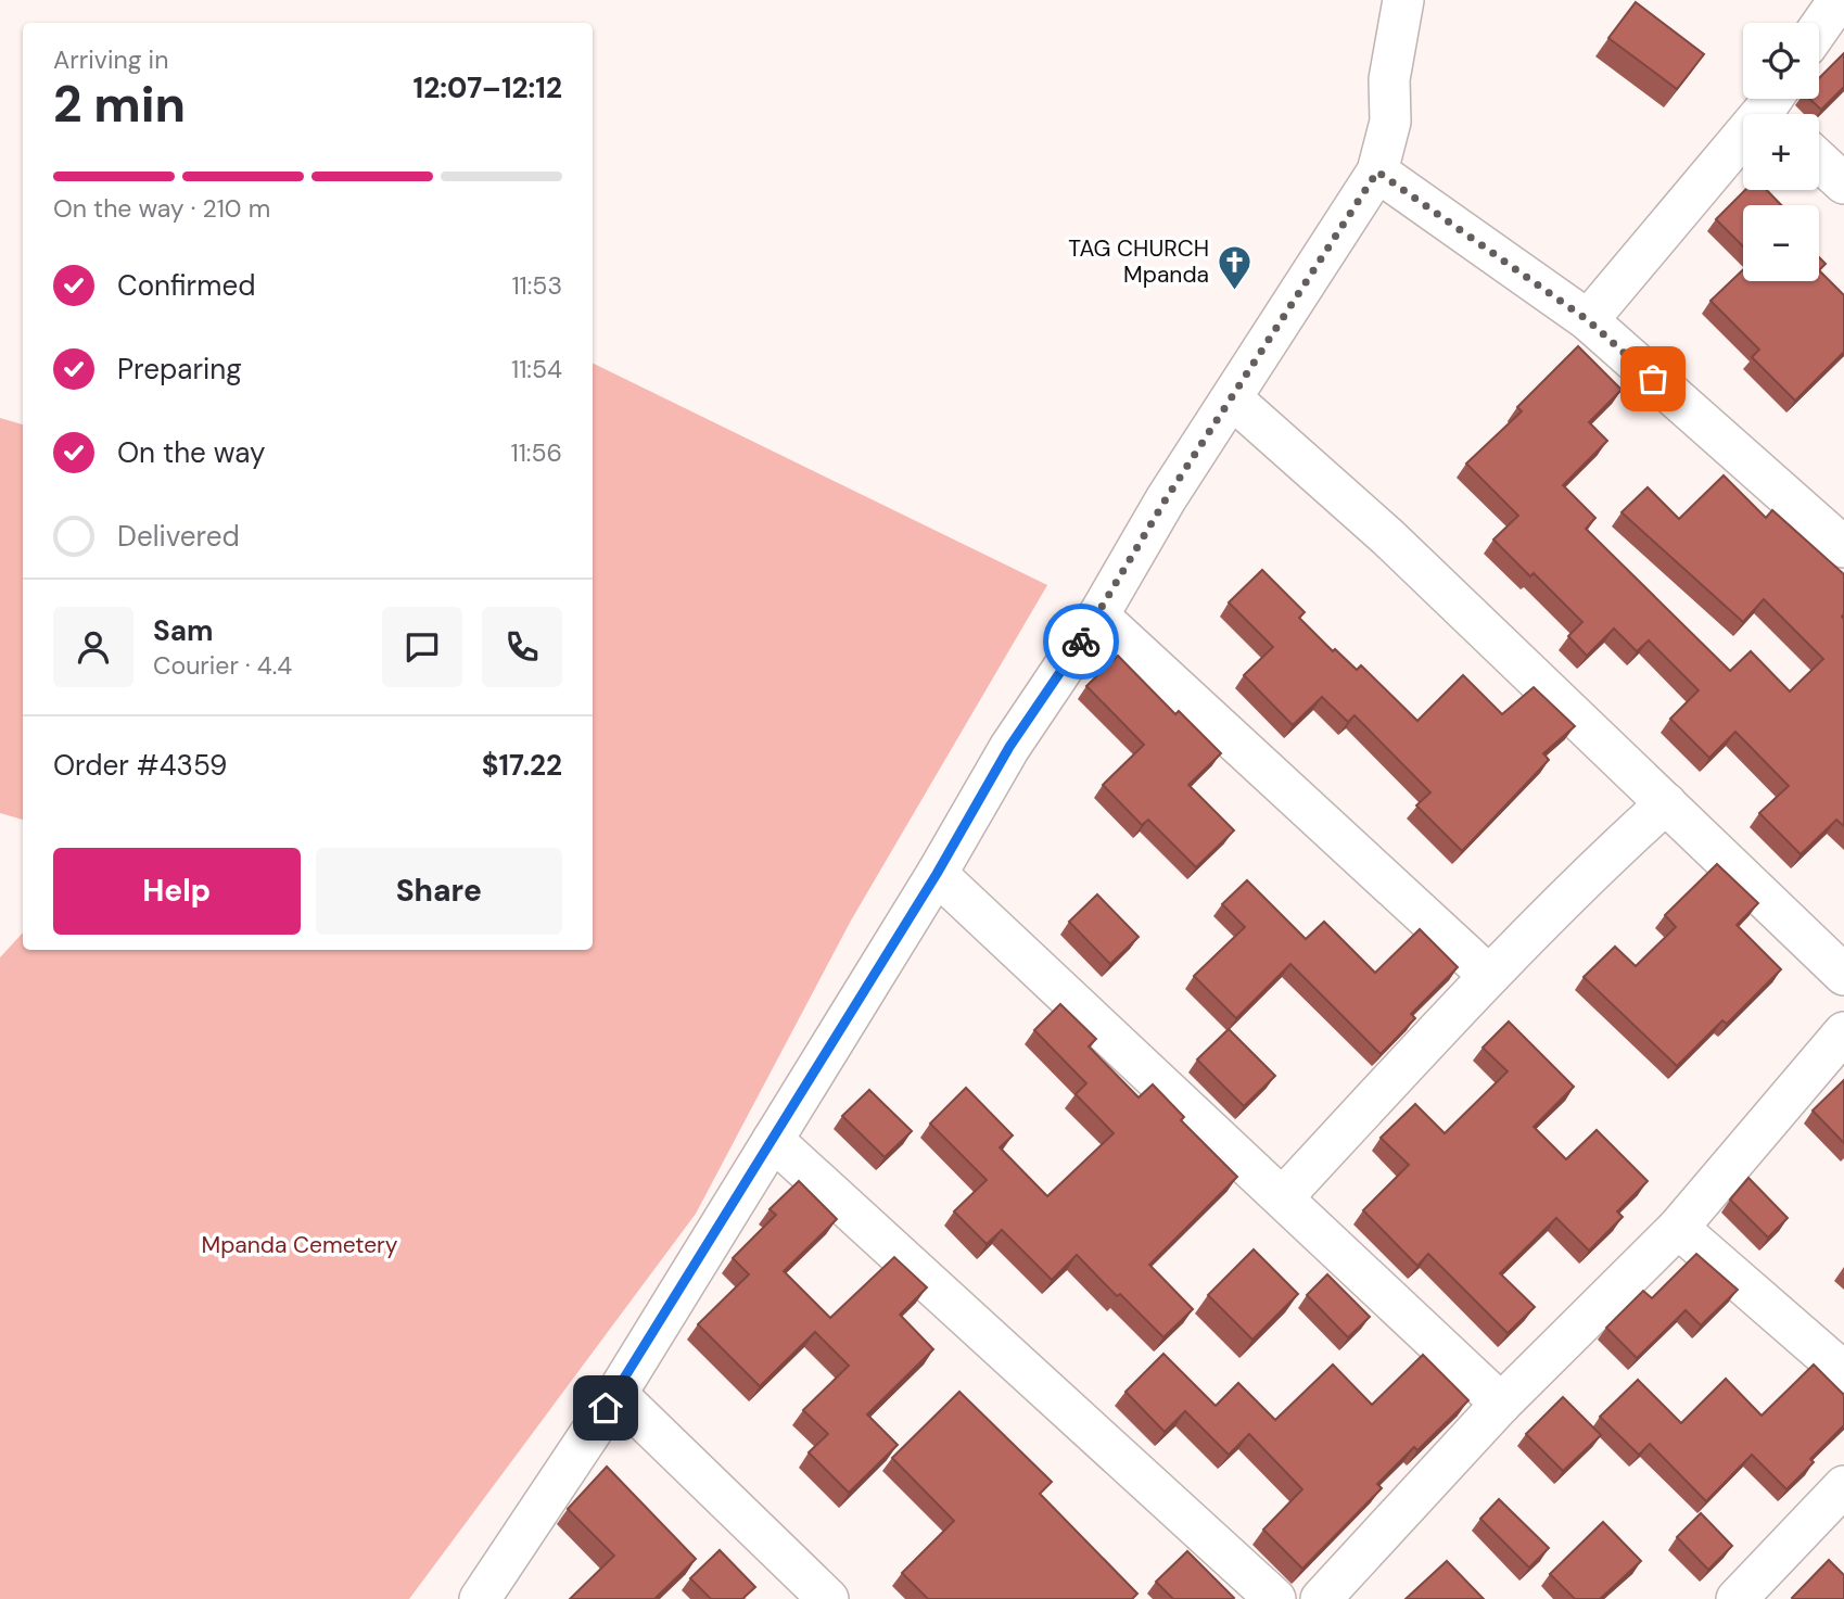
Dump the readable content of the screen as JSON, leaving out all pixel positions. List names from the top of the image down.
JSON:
{
  "parks": ["Mpanda Cemetery"],
  "places": {
    "church": ["TAG CHURCH Mpanda"]
  },
  "page": {
    "map_buttons": ["+", "−"],
    "heading": ["2 min", "Arriving in", "12:07–12:12"],
    "panel": [
      "Sam",
      "Courier · 4.4",
      "Order #4359",
      "$17.22"
    ],
    "bar": "On the way · 210 m",
    "list": [
      ["Confirmed", "11:53"],
      ["Preparing", "11:54"],
      ["On the way", "11:56"],
      "Delivered"
    ],
    "buttons": ["Help", "Share"]
  }
}
